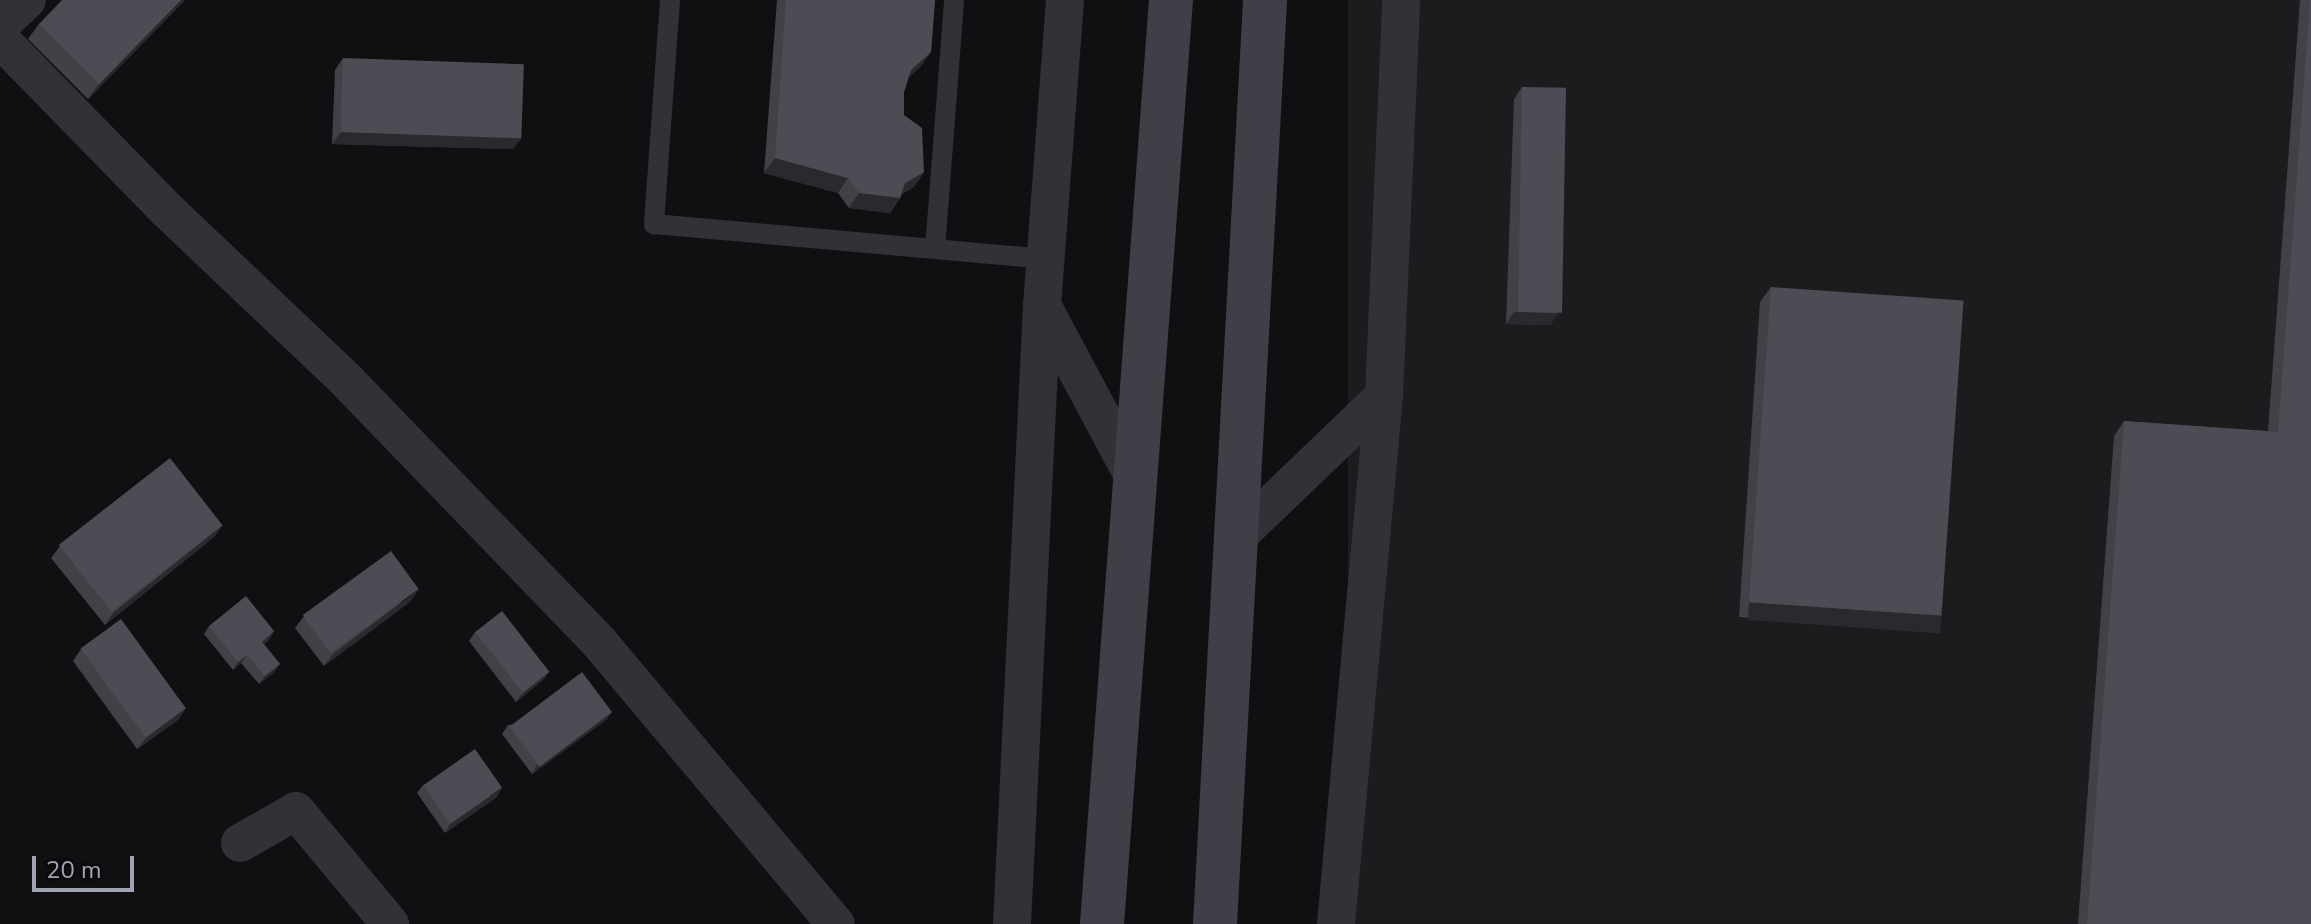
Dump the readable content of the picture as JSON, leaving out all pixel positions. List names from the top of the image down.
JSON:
{
  "scale_bar": "20 m"
}
